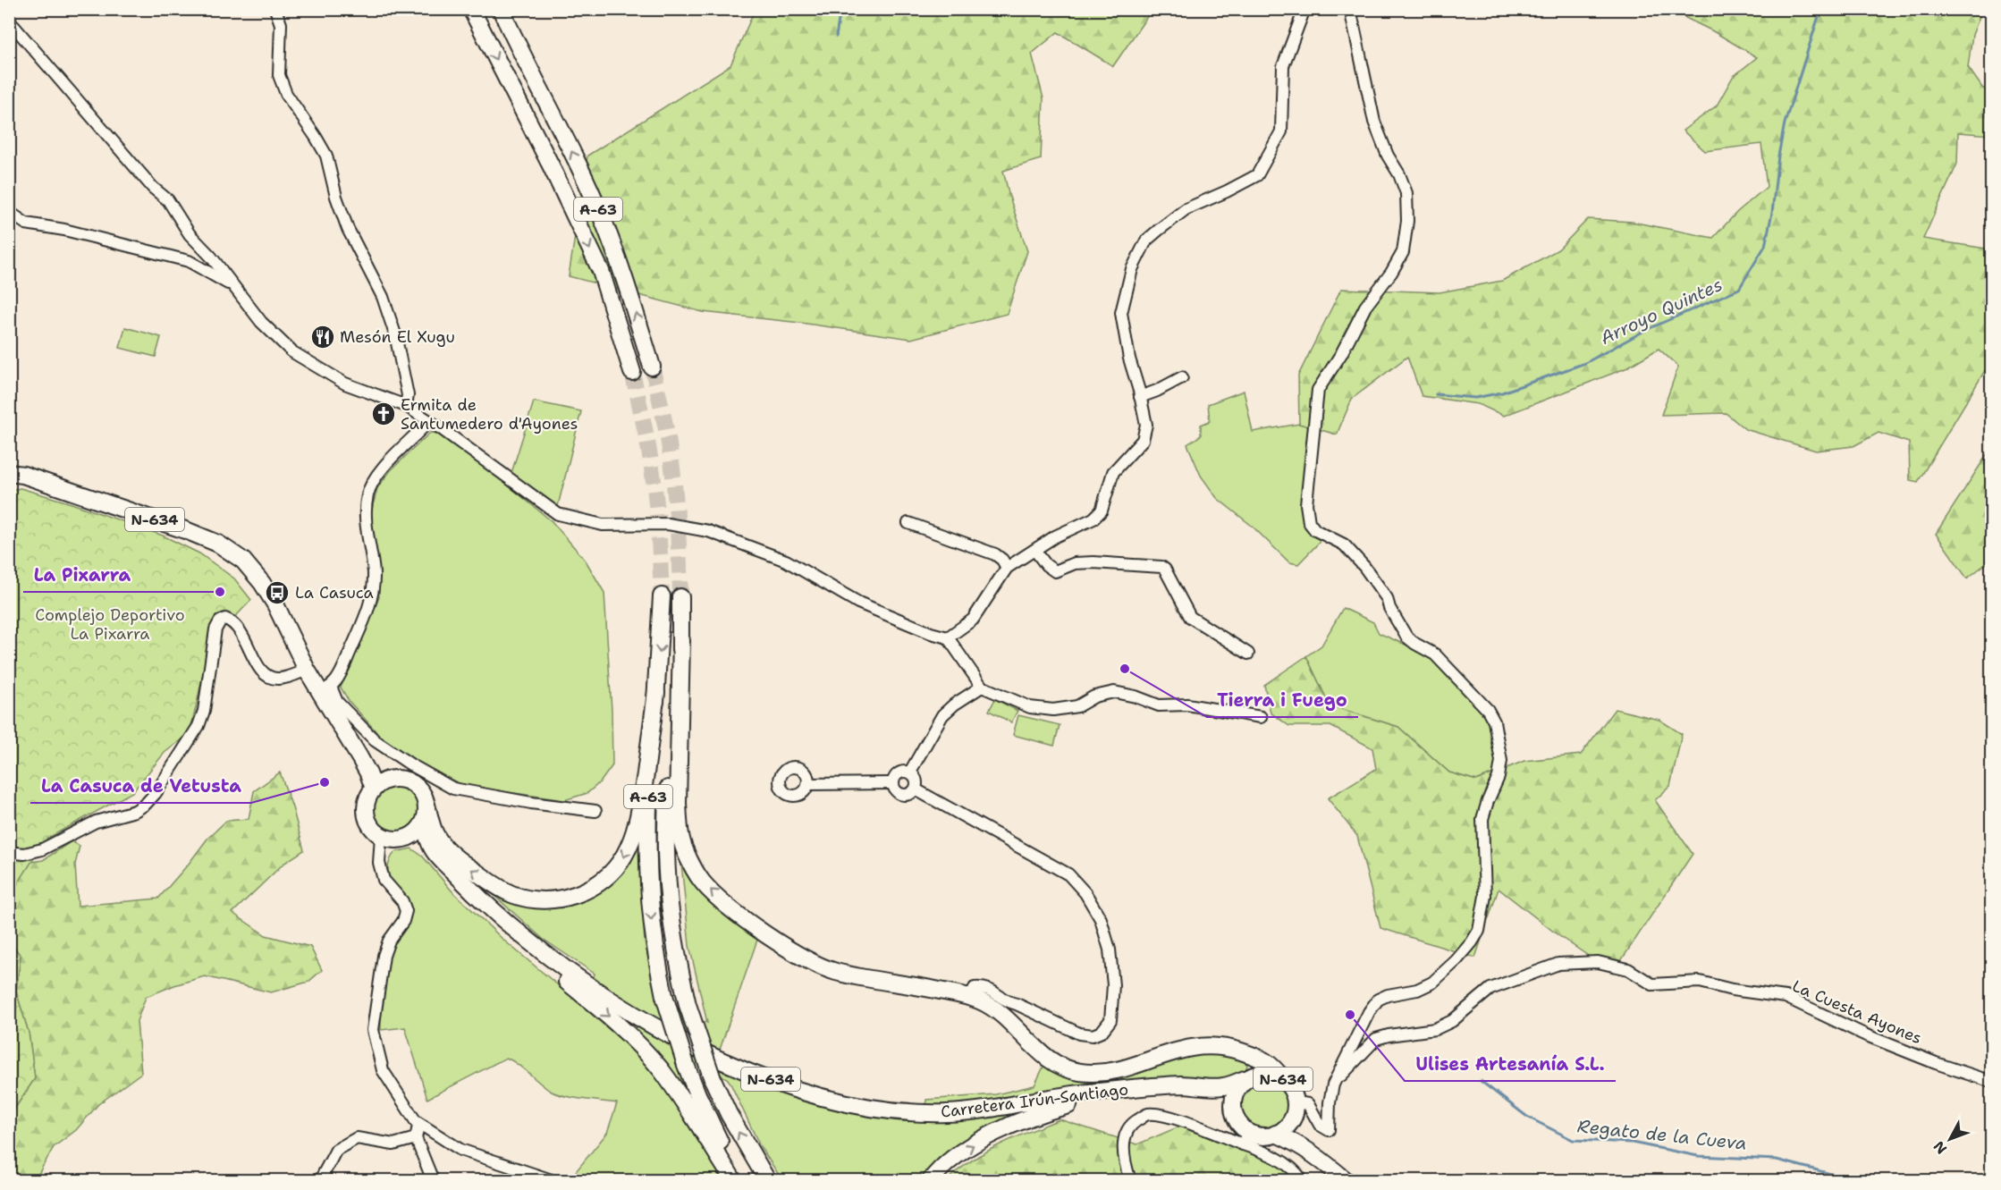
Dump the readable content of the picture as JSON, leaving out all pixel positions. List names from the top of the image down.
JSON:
{
  "streets": {
    "highway": ["A-63", "N-634", "Carretera Irún-Santiago"],
    "street": ["La Cuesta Ayones"]
  },
  "crossings": [
    ["N-634", "Carretera Irún-Santiago"]
  ],
  "water": ["Arroyo Quintes", "Regato de la Cueva"],
  "parks": ["Complejo Deportivo La Pixarra"],
  "places": {
    "restaurant": ["Mesón El Xugu"],
    "church": ["Ermita de Santumedero d'Ayones"],
    "other": [
      "La Pixarra",
      "Tierra i Fuego",
      "La Casuca de Vetusta",
      "Ulises Artesanía S.L."
    ],
    "bus stop": ["La Casuca"]
  },
  "north": "bottom left"
}
